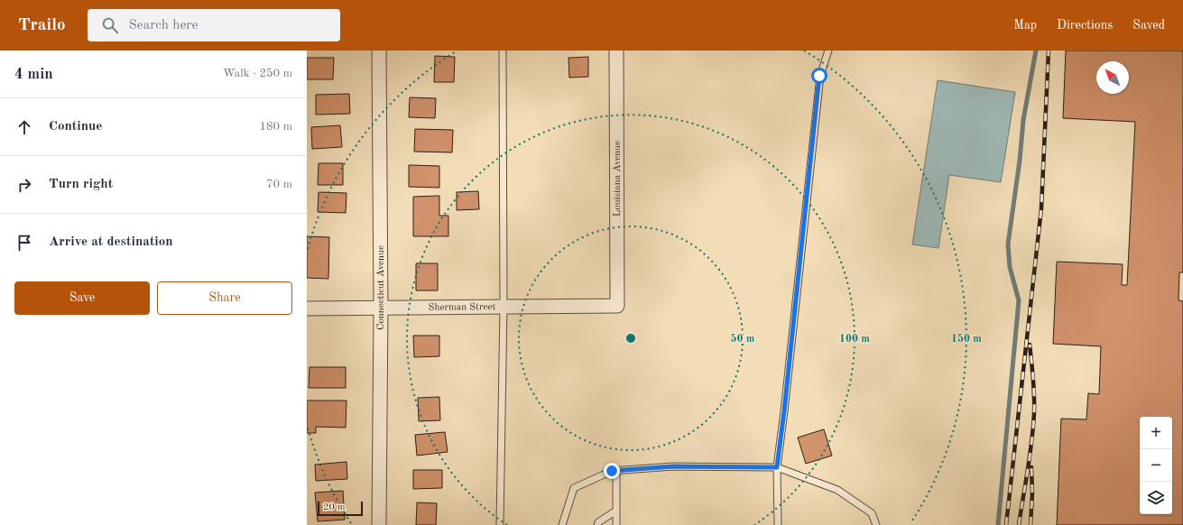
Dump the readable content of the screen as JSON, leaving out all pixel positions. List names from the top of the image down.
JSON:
{
  "streets": {
    "street": ["Louisiana Avenue", "Connecticut Avenue", "Sherman Street"]
  },
  "crossings": [
    ["Louisiana Avenue", "Sherman Street"],
    ["Connecticut Avenue", "Sherman Street"]
  ],
  "scale_bar": "20 m",
  "north": "top left",
  "page": {
    "header": "Trailo",
    "search": "Search here",
    "nav": ["Map", "Directions", "Saved"],
    "heading": ["4 min", "Walk · 250 m"],
    "list": [
      ["Continue", "180 m"],
      ["Turn right", "70 m"],
      "Arrive at destination"
    ],
    "buttons": ["Save", "Share"],
    "map_buttons": ["+", "−"],
    "scale": "20 m"
  },
  "rings": ["50 m", "100 m", "150 m"]
}
